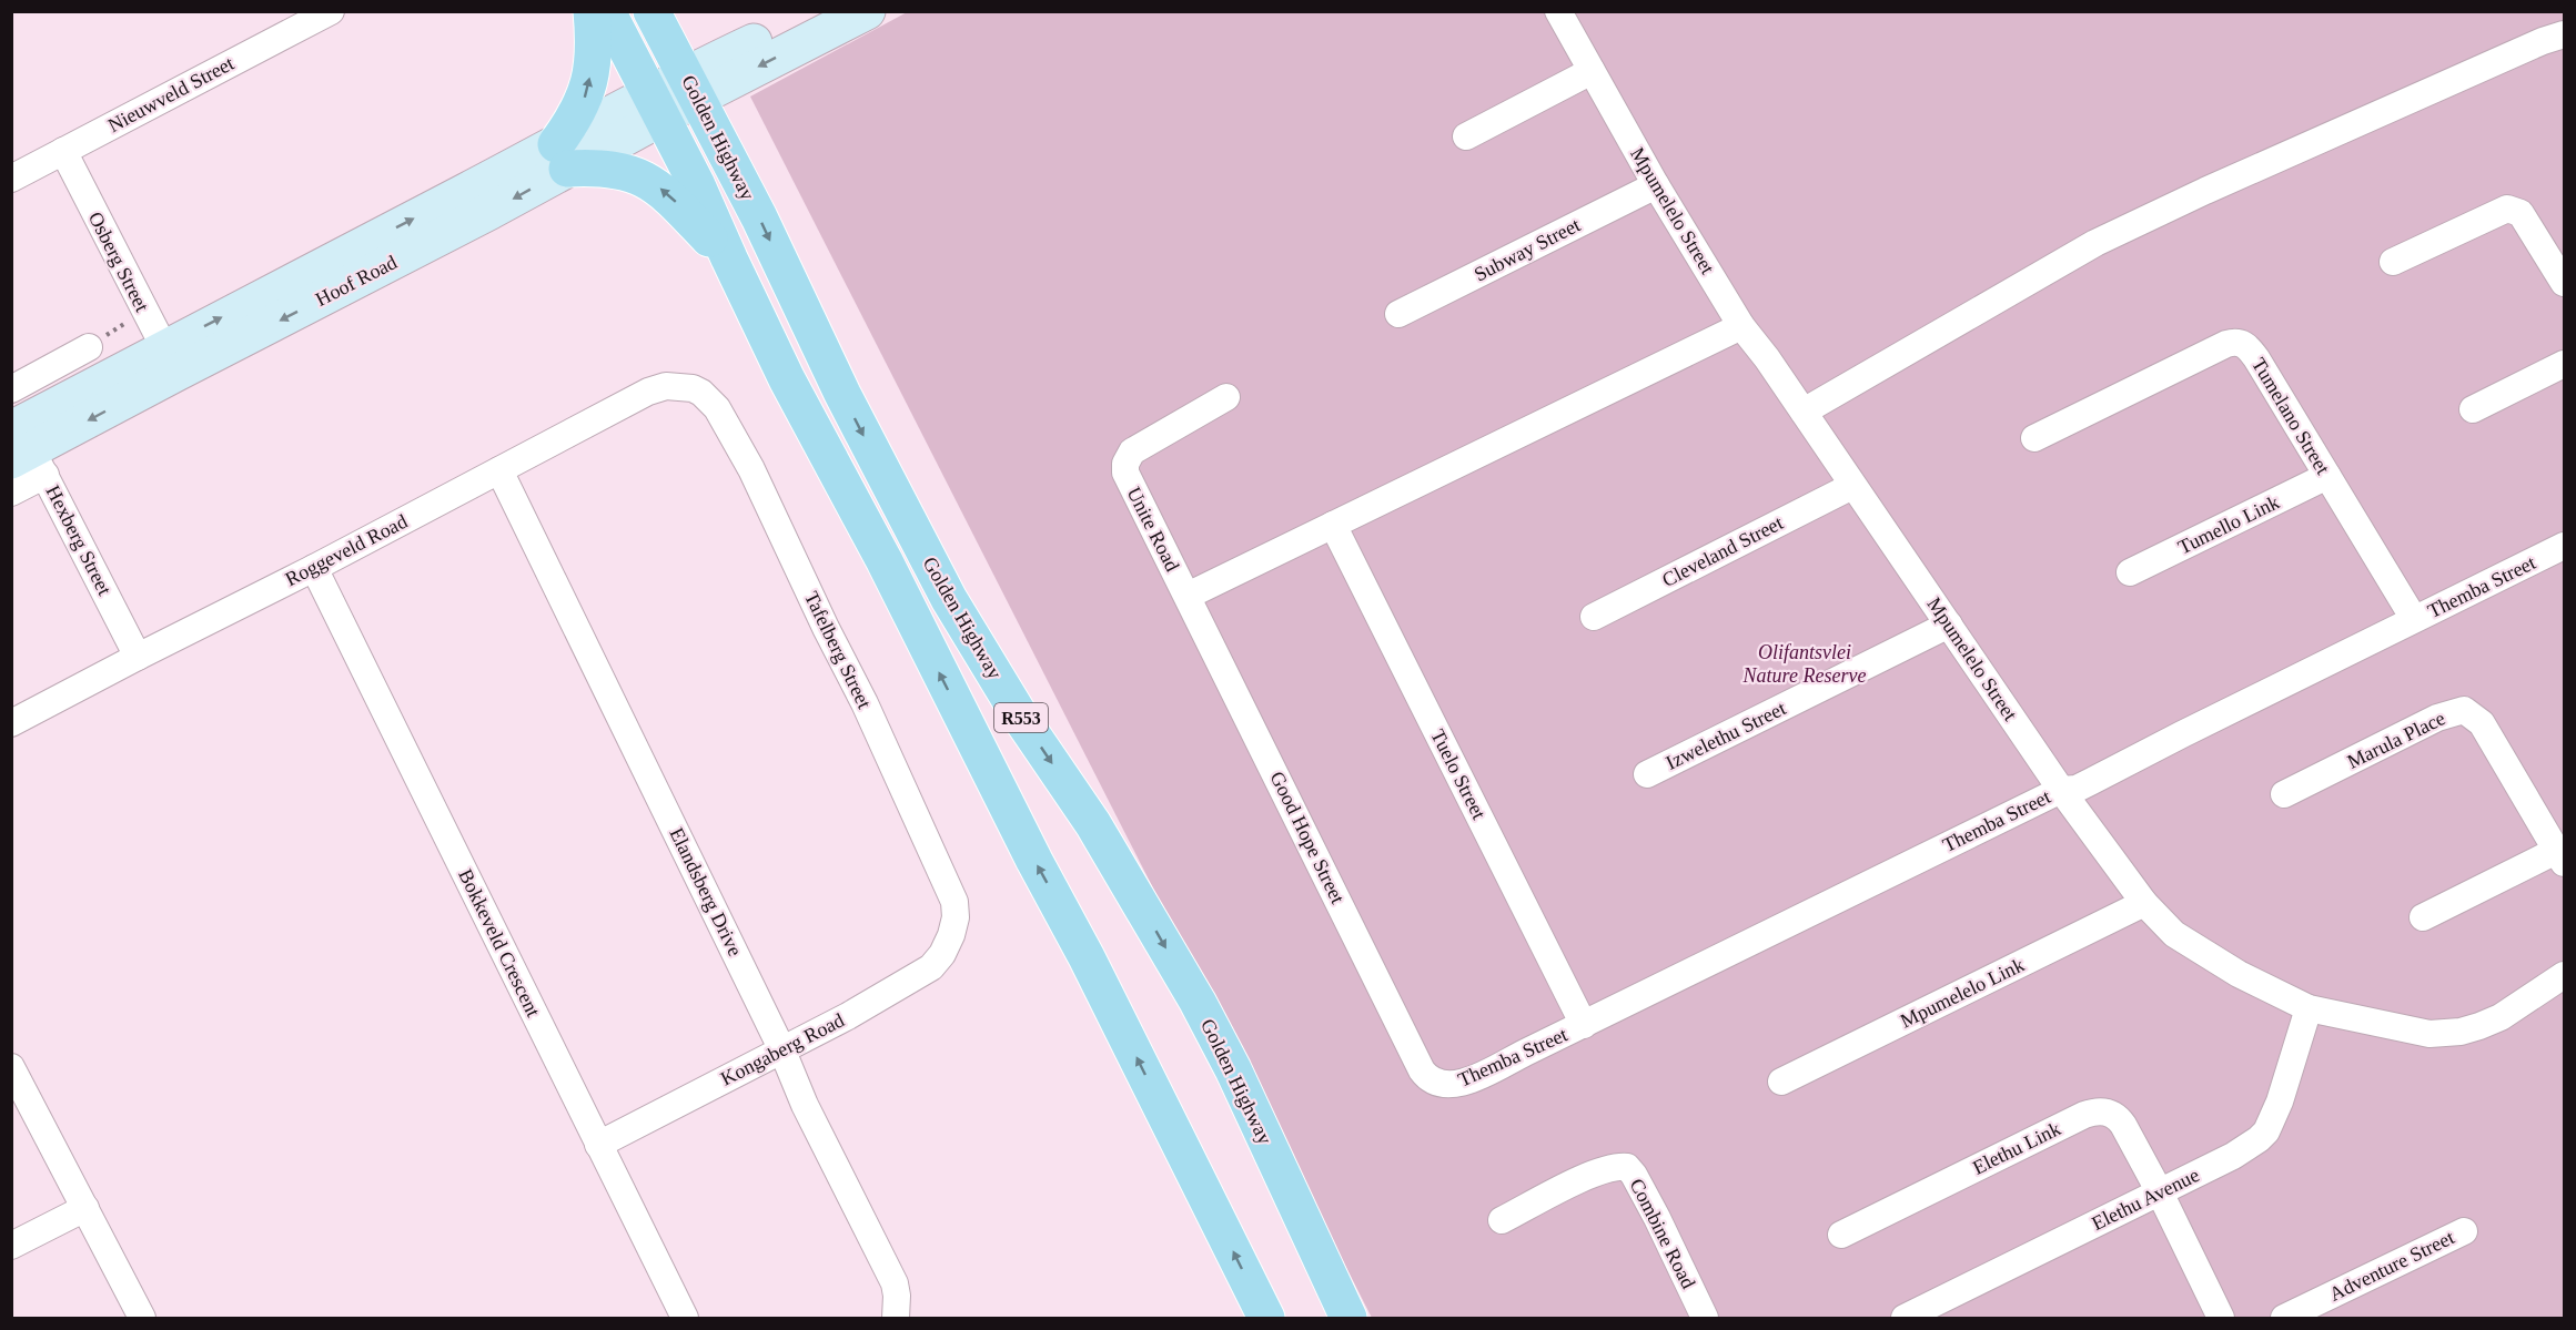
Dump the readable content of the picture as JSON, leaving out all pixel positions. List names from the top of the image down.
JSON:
{
  "streets": {
    "main road": ["Golden Highway", "Hoof Road", "R553"],
    "street": [
      "Nieuwveld Street",
      "Mpumelelo Street",
      "Subway Street",
      "Osberg Street",
      "Tumelano Street",
      "Tumello Link",
      "Unite Road",
      "Hexberg Street",
      "Roggeveld Road",
      "Cleveland Street",
      "Themba Street",
      "Tafelberg Street",
      "Izwelethu Street",
      "Marula Place",
      "Tuelo Street",
      "Good Hope Street",
      "Elandsberg Drive",
      "Bokkeveld Crescent",
      "Mpumelelo Link",
      "Kongaberg Road",
      "Elethu Link",
      "Elethu Avenue",
      "Combine Road",
      "Adventure Street"
    ]
  },
  "crossings": [
    ["Nieuwveld Street", "Osberg Street"],
    ["Golden Highway", "Hoof Road"],
    ["Mpumelelo Street", "Subway Street"],
    ["Mpumelelo Street", "Cleveland Street"],
    ["Mpumelelo Street", "Themba Street"],
    ["Mpumelelo Street", "Izwelethu Street"],
    ["Mpumelelo Street", "Mpumelelo Link"],
    ["Mpumelelo Street", "Elethu Avenue"],
    ["Osberg Street", "Hoof Road"],
    ["Hoof Road", "Hexberg Street"],
    ["Tumelano Street", "Tumello Link"],
    ["Tumelano Street", "Themba Street"],
    ["Unite Road", "Good Hope Street"],
    ["Hexberg Street", "Roggeveld Road"],
    ["Roggeveld Road", "Tafelberg Street"],
    ["Roggeveld Road", "Elandsberg Drive"],
    ["Roggeveld Road", "Bokkeveld Crescent"],
    ["Themba Street", "Tuelo Street"],
    ["Themba Street", "Good Hope Street"],
    ["Tafelberg Street", "Kongaberg Road"],
    ["Elandsberg Drive", "Kongaberg Road"],
    ["Bokkeveld Crescent", "Kongaberg Road"],
    ["Elethu Link", "Elethu Avenue"]
  ],
  "parks": ["Olifantsvlei Nature Reserve"]
}
